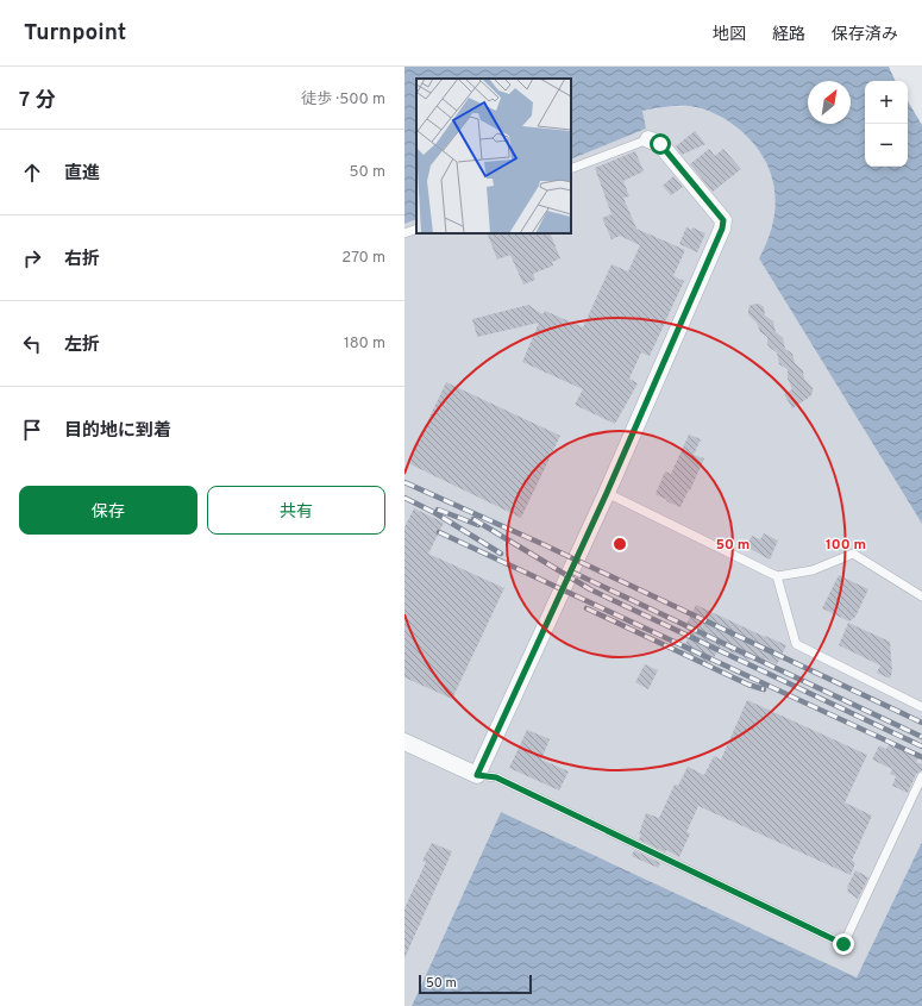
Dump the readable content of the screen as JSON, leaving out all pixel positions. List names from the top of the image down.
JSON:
{
  "scale_bar": "50 m",
  "north": "top right",
  "page": {
    "header": "Turnpoint",
    "nav": ["地図", "経路", "保存済み"],
    "heading": ["7 分", "徒歩 · 500 m"],
    "map_buttons": ["+", "−"],
    "list": [
      ["直進", "50 m"],
      ["右折", "270 m"],
      ["左折", "180 m"],
      "目的地に到着"
    ],
    "buttons": ["保存", "共有"],
    "scale": "50 m"
  },
  "rings": ["50 m", "100 m"]
}
